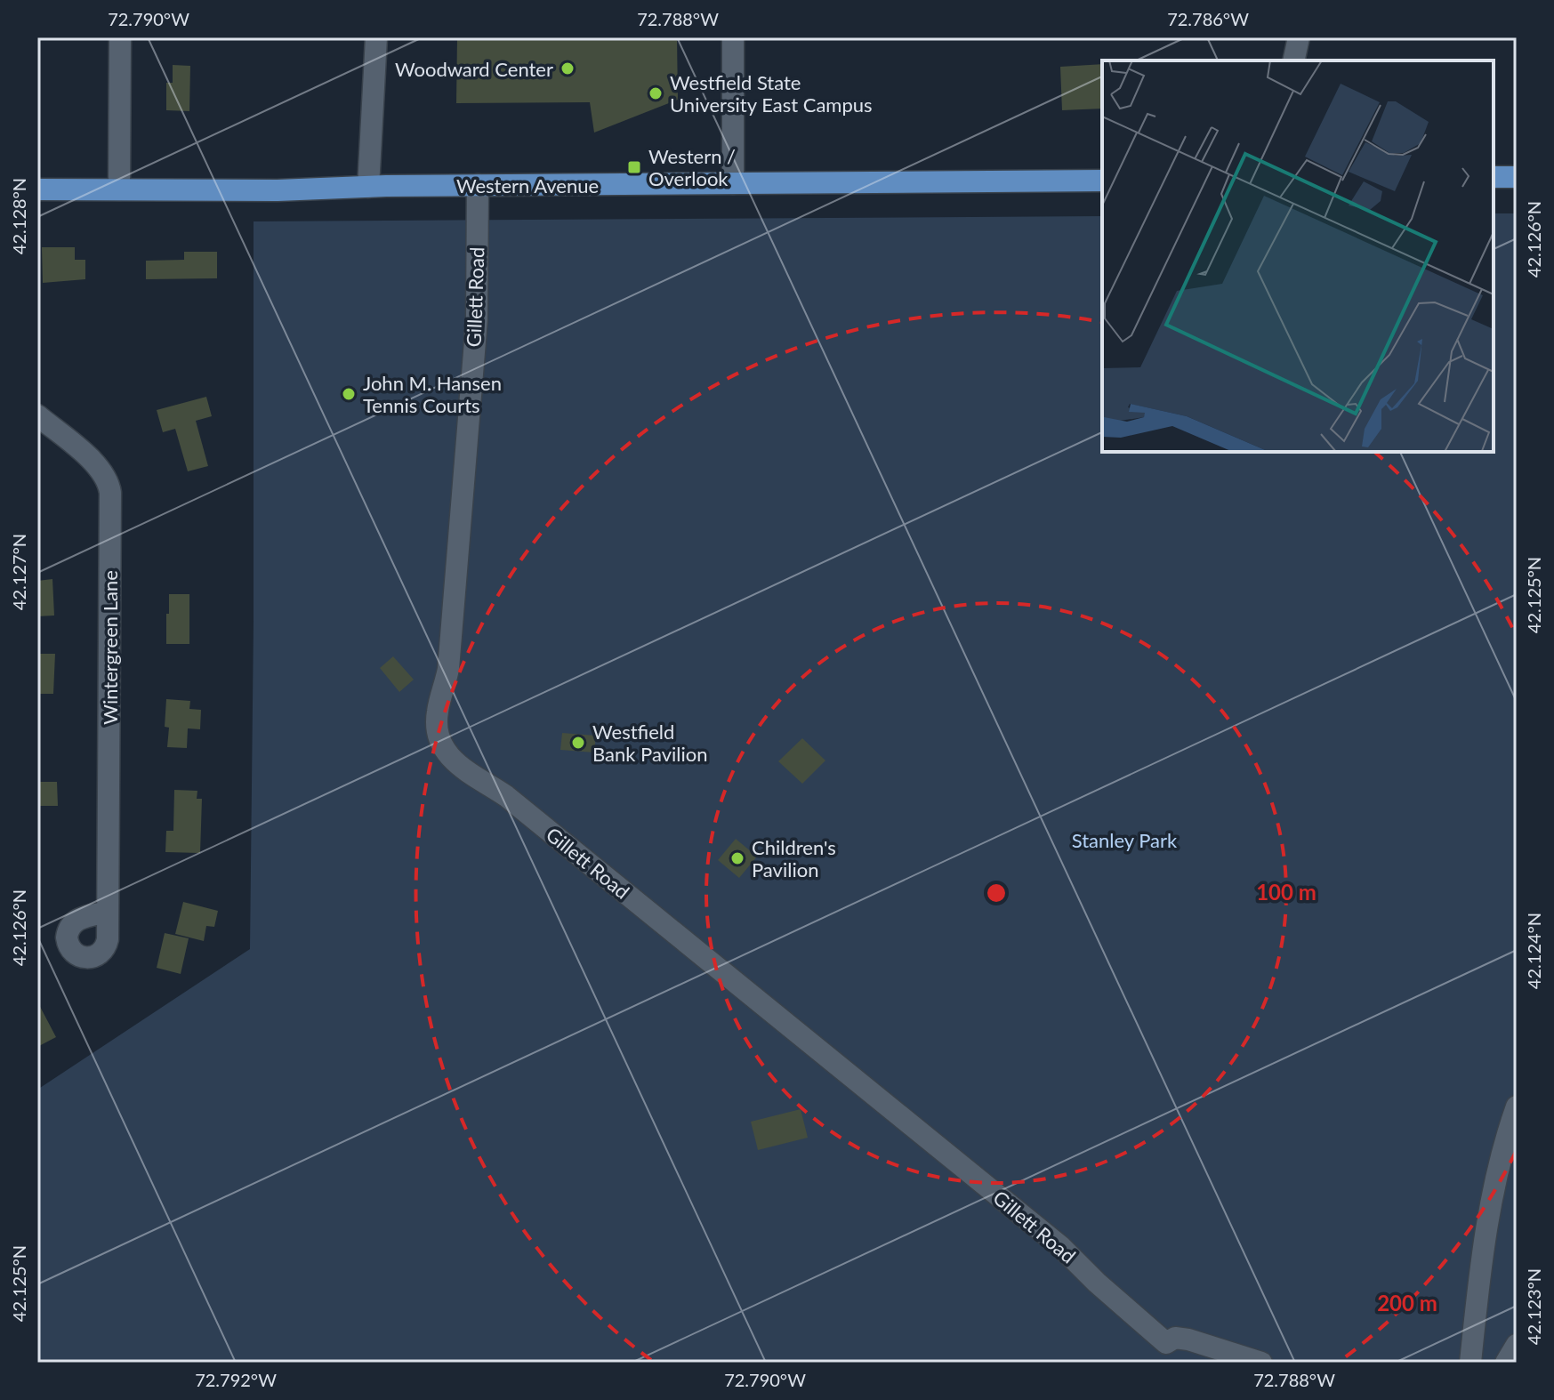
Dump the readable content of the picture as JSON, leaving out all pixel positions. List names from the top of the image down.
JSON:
{
  "streets": {
    "main road": ["Western Avenue"],
    "street": ["Gillett Road", "Wintergreen Lane"]
  },
  "crossings": [
    ["Western Avenue", "Gillett Road"]
  ],
  "parks": ["Stanley Park"],
  "places": {
    "other": [
      "Woodward Center",
      "Westfield State University East Campus",
      "John M. Hansen Tennis Courts",
      "Westfield Bank Pavilion",
      "Children's Pavilion"
    ],
    "transit": ["Western / Overlook"]
  },
  "coordinates": [
    "72.790°W",
    "72.788°W",
    "72.786°W",
    "42.128°N",
    "42.126°N",
    "42.127°N",
    "42.125°N",
    "42.124°N",
    "42.123°N",
    "72.792°W"
  ],
  "rings": ["100 m", "200 m"]
}
